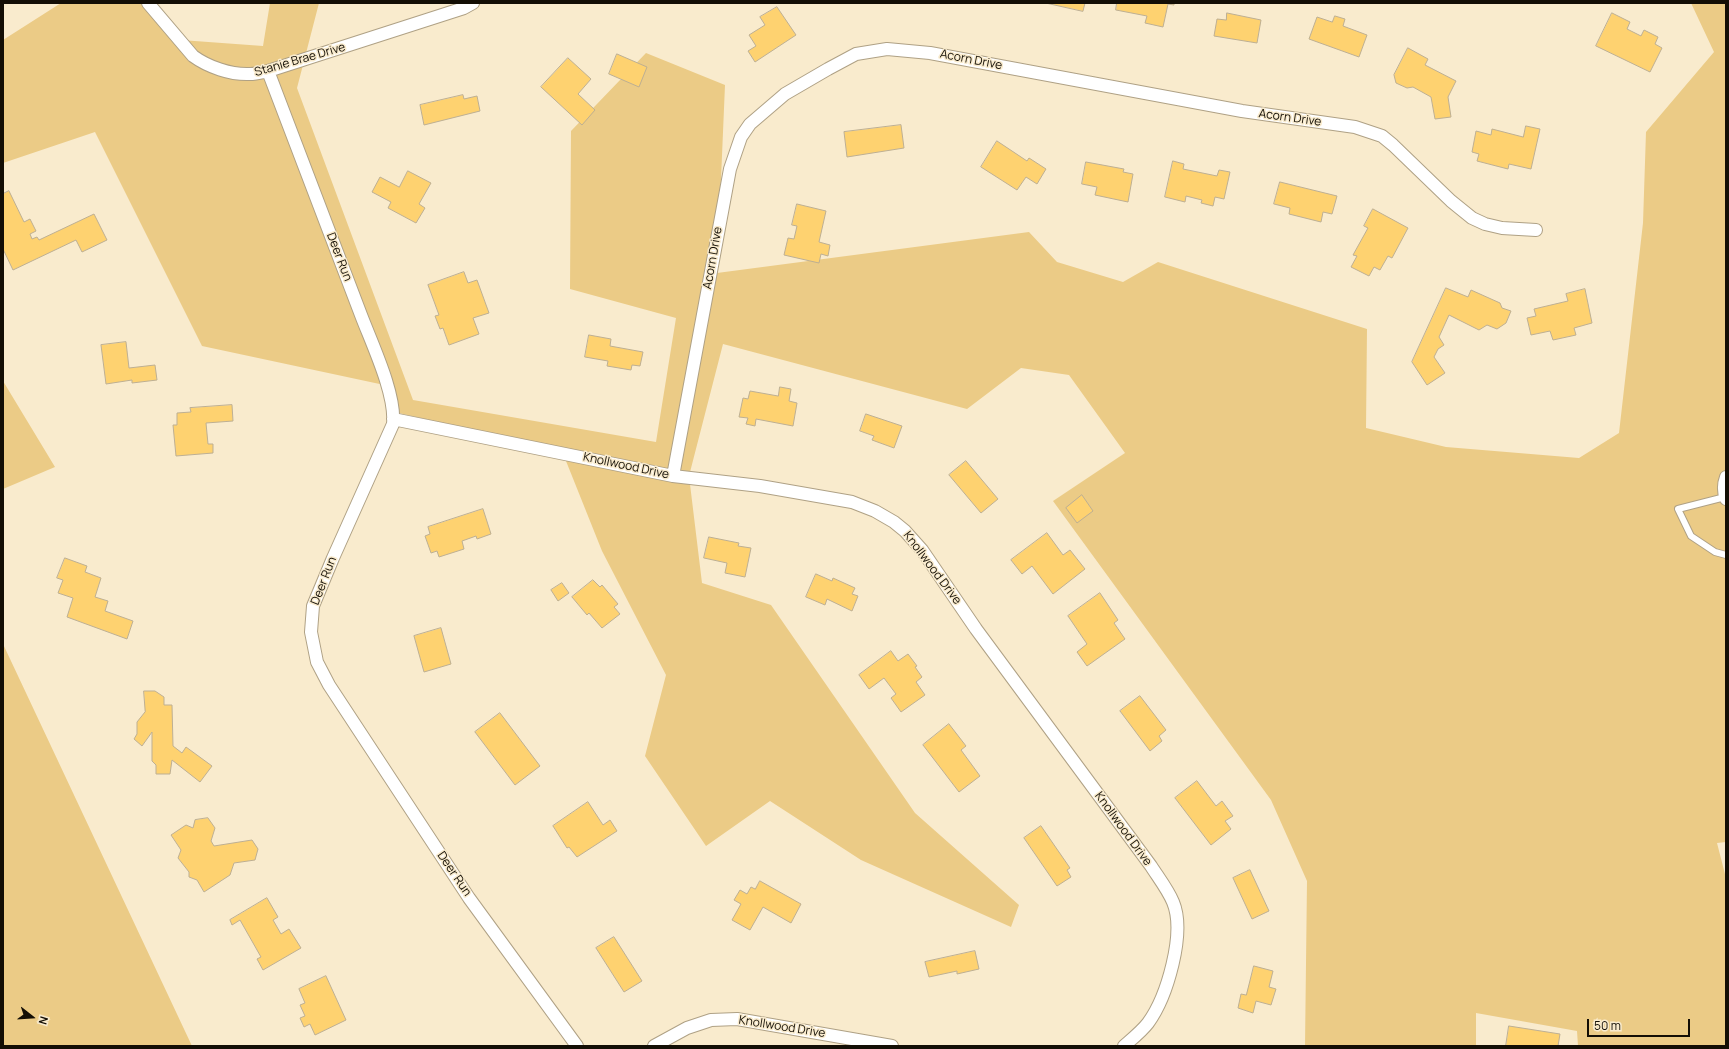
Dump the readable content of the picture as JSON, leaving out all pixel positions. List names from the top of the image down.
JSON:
{
  "streets": {
    "street": [
      "Stanie Brae Drive",
      "Acorn Drive",
      "Deer Run",
      "Knollwood Drive"
    ]
  },
  "crossings": [
    ["Stanie Brae Drive", "Deer Run"],
    ["Acorn Drive", "Knollwood Drive"],
    ["Deer Run", "Knollwood Drive"]
  ],
  "scale_bar": "50 m",
  "north": "right"
}
